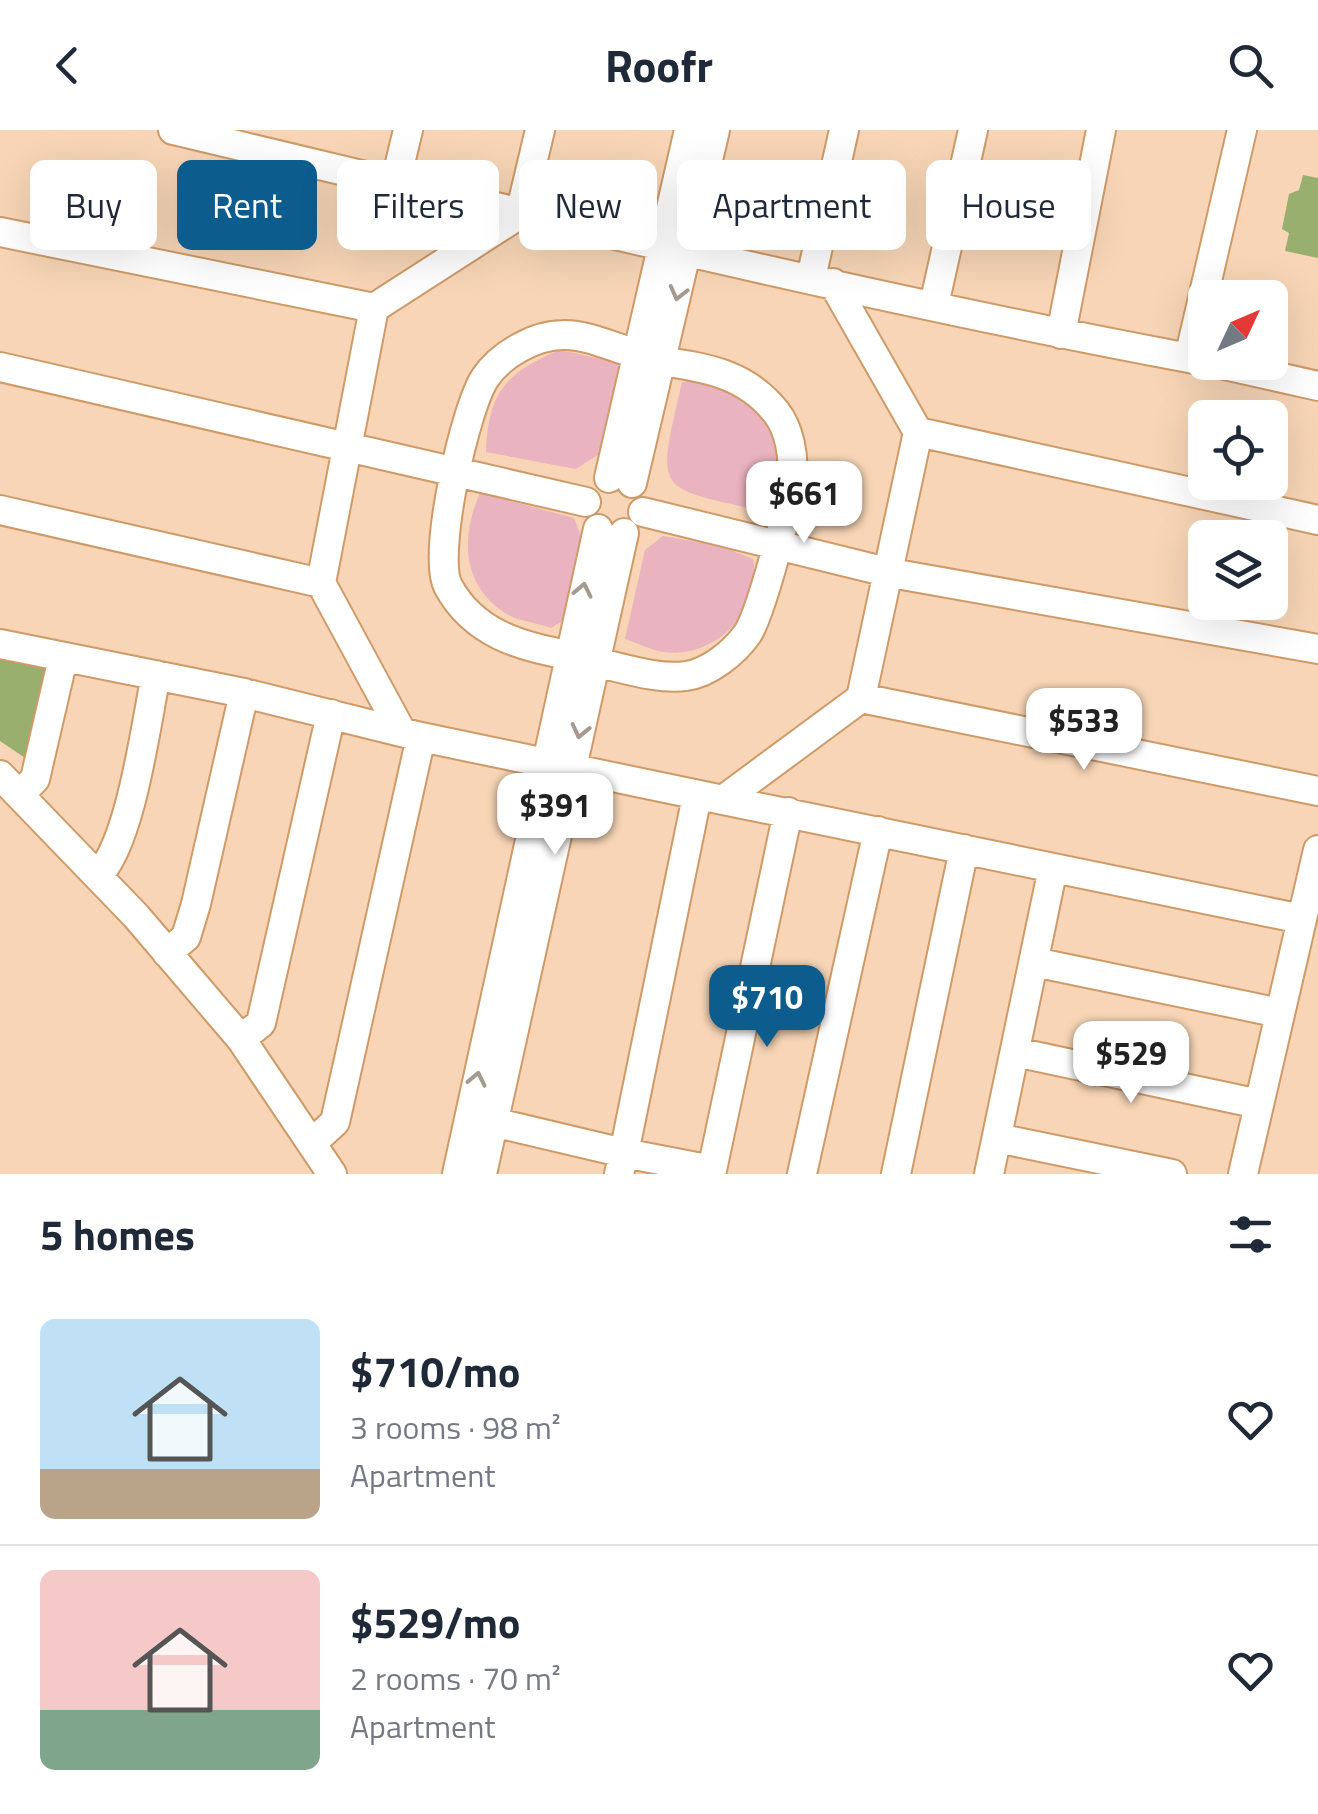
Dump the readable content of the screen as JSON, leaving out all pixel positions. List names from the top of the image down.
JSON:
{
  "north": "top right",
  "page": {
    "header": "Roofr",
    "chip": [
      "Buy",
      "Rent",
      "Filters",
      "New",
      "Apartment",
      "House"
    ],
    "price": [
      "$661",
      "$533",
      "$391",
      "$710",
      "$529"
    ],
    "heading": "5 homes",
    "list": [
      {
        "name": "$710/mo",
        "note": "3 rooms · 98 m² · Apartment"
      },
      {
        "name": "$529/mo",
        "note": "2 rooms · 70 m² · Apartment"
      }
    ]
  }
}
